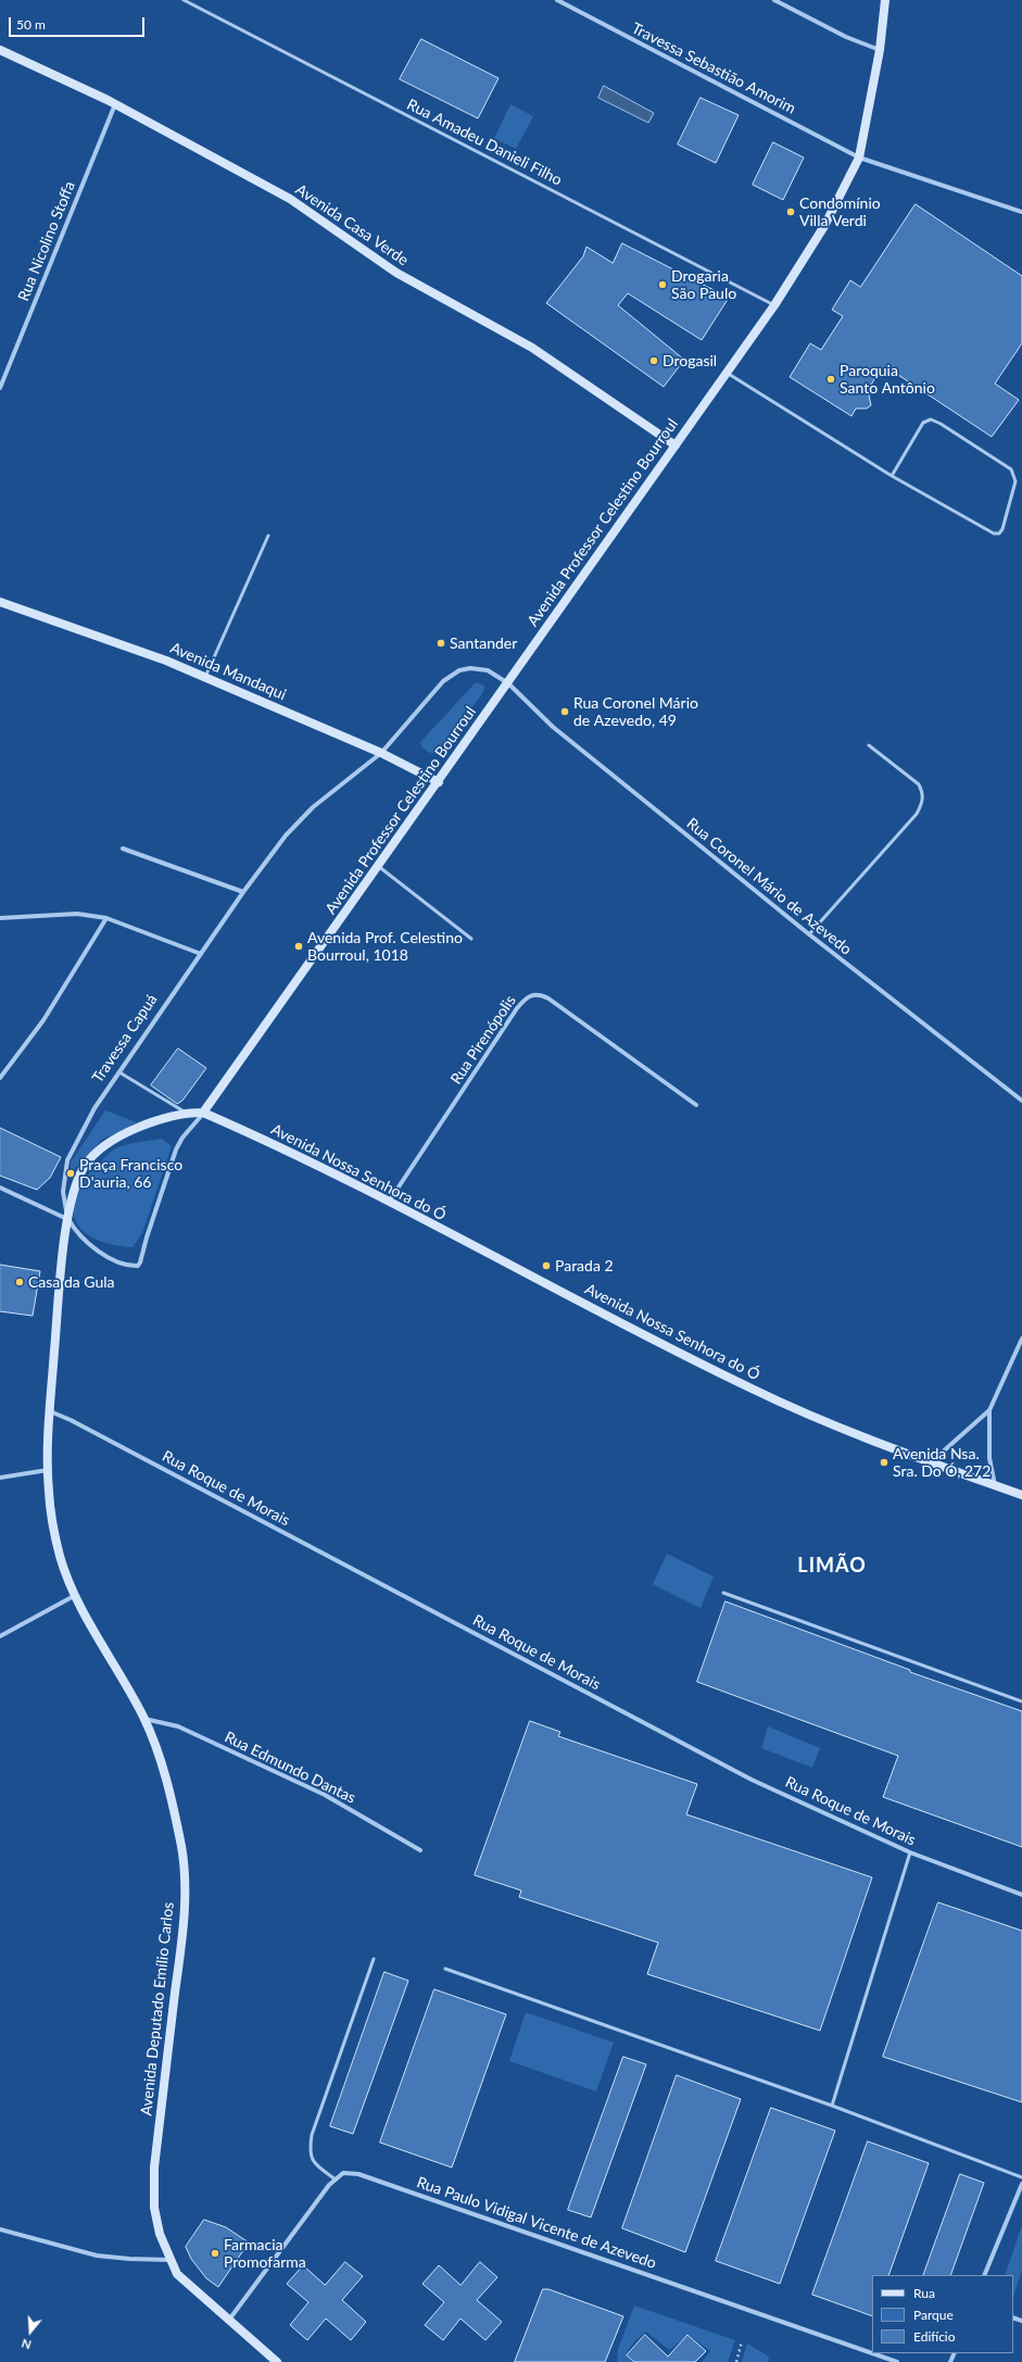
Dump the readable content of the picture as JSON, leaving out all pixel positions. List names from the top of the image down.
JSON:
{
  "streets": {
    "main road": [
      "Avenida Casa Verde",
      "Avenida Professor Celestino Bourroul",
      "Avenida Mandaqui",
      "Avenida Nossa Senhora do Ó",
      "Avenida Deputado Emílio Carlos"
    ],
    "street": [
      "Travessa Sebastião Amorim",
      "Rua Nicolino Stoffa",
      "Rua Coronel Mário de Azevedo",
      "Travessa Capuá",
      "Rua Pirenópolis",
      "Rua Roque de Morais",
      "Rua Edmundo Dantas",
      "Rua Paulo Vidigal Vicente de Azevedo"
    ],
    "lane": ["Rua Amadeu Danieli Filho"]
  },
  "crossings": [
    ["Travessa Sebastião Amorim", "Avenida Professor Celestino Bourroul"],
    ["Rua Amadeu Danieli Filho", "Avenida Professor Celestino Bourroul"],
    ["Avenida Casa Verde", "Rua Nicolino Stoffa"],
    ["Avenida Casa Verde", "Avenida Professor Celestino Bourroul"],
    ["Avenida Professor Celestino Bourroul", "Avenida Mandaqui"],
    ["Avenida Professor Celestino Bourroul", "Rua Coronel Mário de Azevedo"],
    ["Avenida Professor Celestino Bourroul", "Avenida Nossa Senhora do Ó"],
    ["Avenida Mandaqui", "Rua Coronel Mário de Azevedo"],
    ["Avenida Mandaqui", "Travessa Capuá"],
    ["Rua Coronel Mário de Azevedo", "Travessa Capuá"],
    ["Travessa Capuá", "Avenida Deputado Emílio Carlos"],
    ["Rua Pirenópolis", "Avenida Nossa Senhora do Ó"],
    ["Rua Roque de Morais", "Avenida Deputado Emílio Carlos"],
    ["Rua Edmundo Dantas", "Avenida Deputado Emílio Carlos"],
    ["Avenida Deputado Emílio Carlos", "Rua Paulo Vidigal Vicente de Azevedo"]
  ],
  "districts": ["LIMÃO"],
  "places": [
    "Condomínio Villa Verdi",
    "Drogaria São Paulo",
    "Drogasil",
    "Paroquia Santo Antônio",
    "Santander",
    "Rua Coronel Mário de Azevedo, 49",
    "Avenida Prof. Celestino Bourroul, 1018",
    "Praça Francisco D'auria, 66",
    "Parada 2",
    "Casa da Gula",
    "Avenida Nsa. Sra. Do Ó, 272",
    "Farmacia Promofarma"
  ],
  "legend": ["Rua", "Parque", "Edifício"],
  "scale_bar": "50 m",
  "north": "bottom"
}
